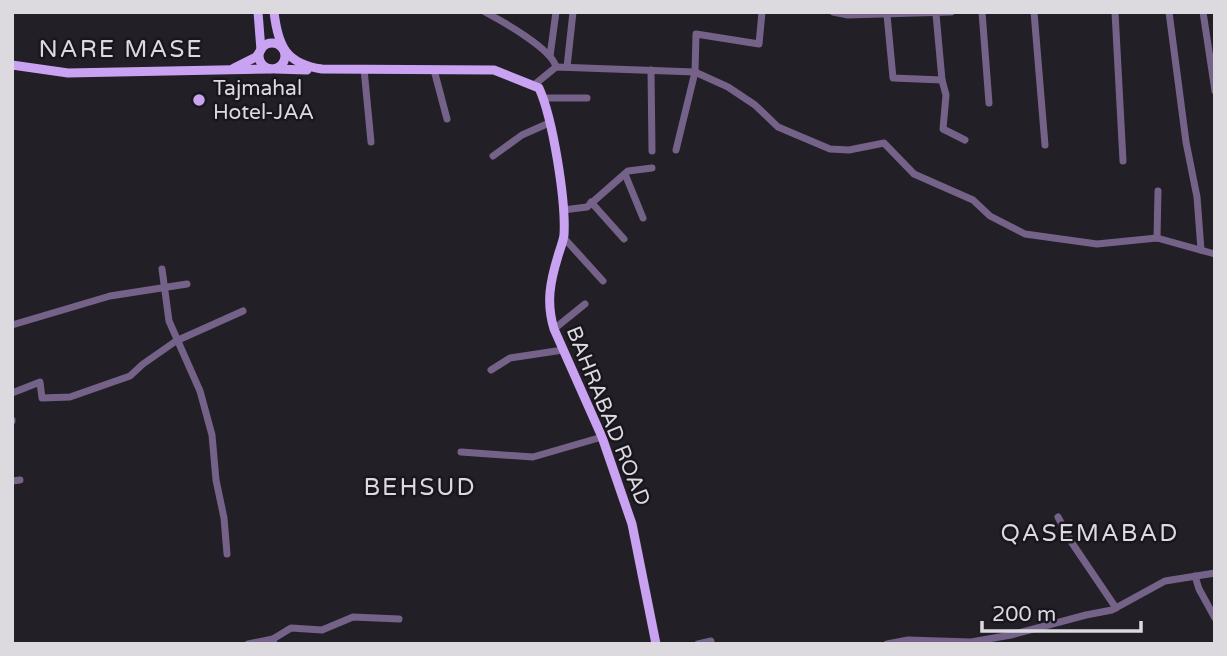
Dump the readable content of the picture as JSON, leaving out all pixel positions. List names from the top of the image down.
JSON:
{
  "streets": {
    "main road": ["BAHRABAD ROAD"]
  },
  "districts": ["NARE MASE", "BEHSUD", "QASEMABAD"],
  "places": ["Tajmahal Hotel-JAA"],
  "scale_bar": "200 m"
}
